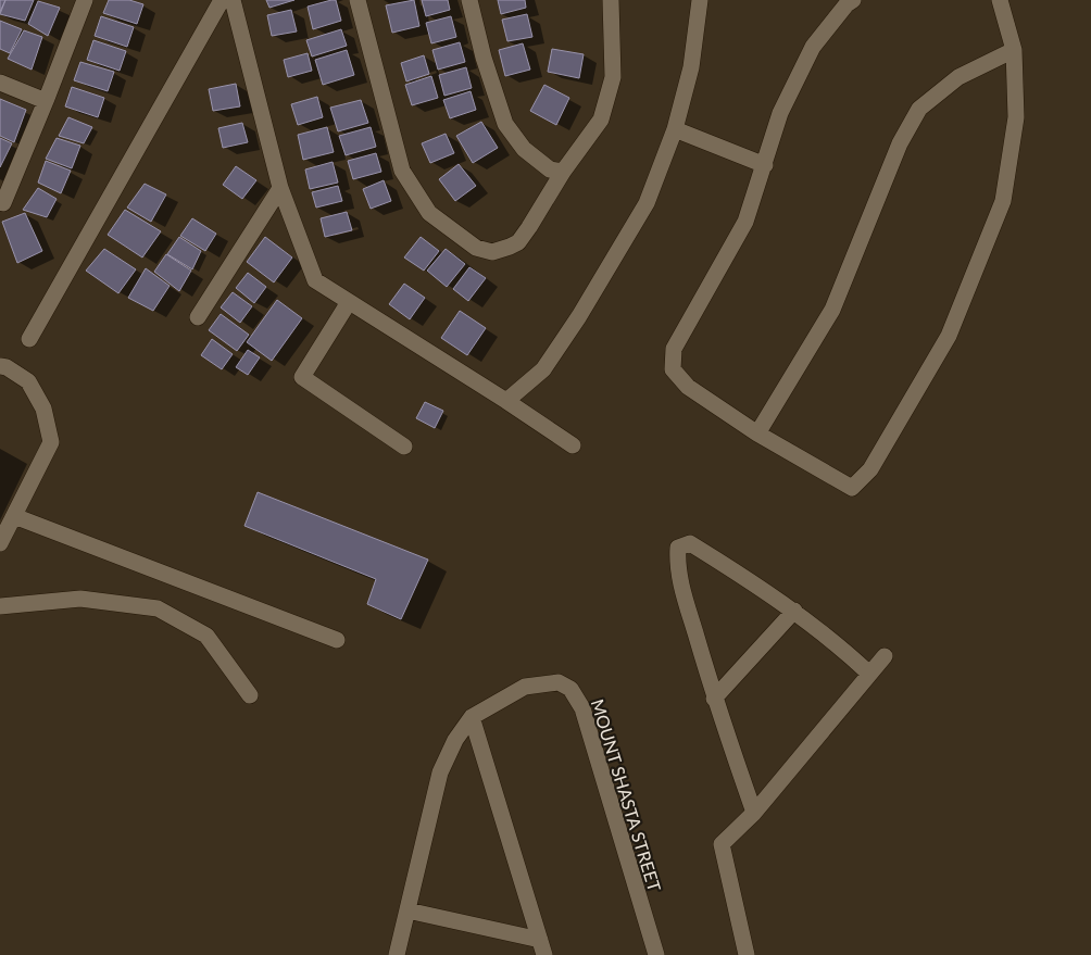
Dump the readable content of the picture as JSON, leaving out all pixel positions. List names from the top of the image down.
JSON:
{
  "streets": {
    "street": ["MOUNT SHASTA STREET"]
  }
}
